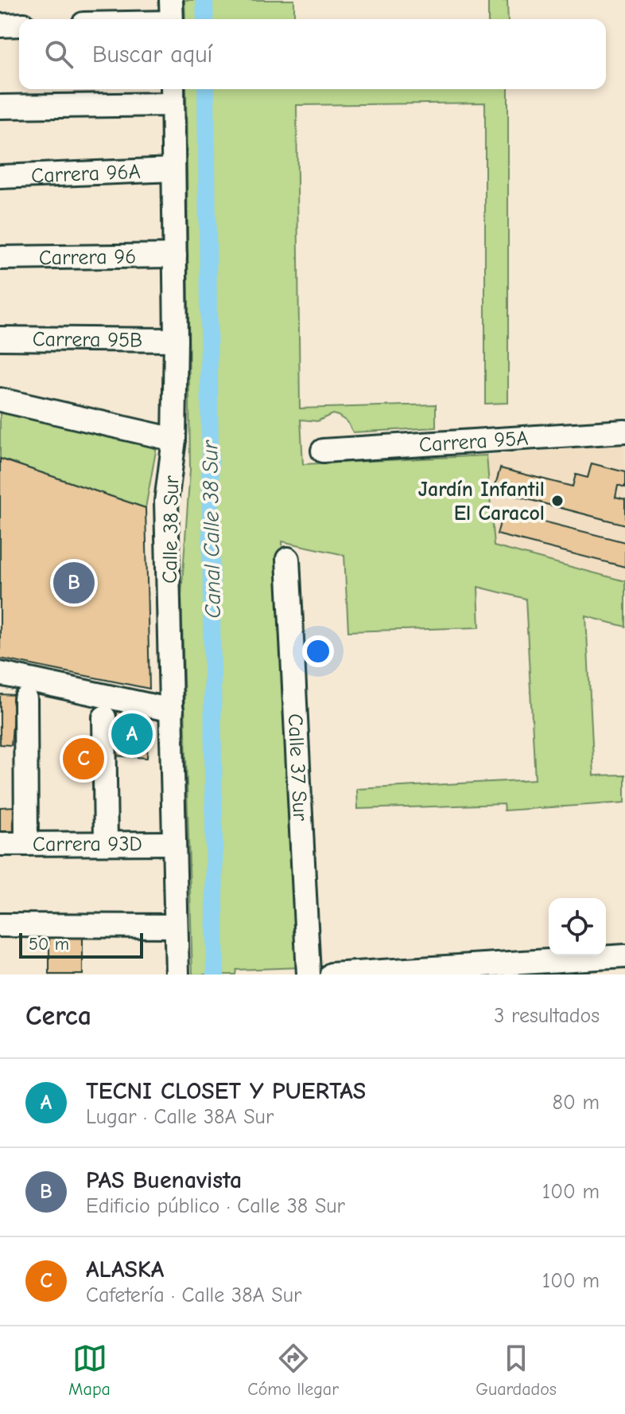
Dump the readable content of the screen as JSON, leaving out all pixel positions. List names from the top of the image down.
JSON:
{
  "streets": {
    "street": [
      "Carrera 96A",
      "Carrera 96",
      "Carrera 95B",
      "Carrera 95A",
      "Calle 38 Sur",
      "Calle 37 Sur",
      "Carrera 93D"
    ]
  },
  "crossings": [
    ["Carrera 96A", "Calle 38 Sur"],
    ["Carrera 96", "Calle 38 Sur"],
    ["Carrera 95B", "Calle 38 Sur"],
    ["Calle 38 Sur", "Carrera 93D"]
  ],
  "water": ["Canal Calle 38 Sur"],
  "places": ["Jardín Infantil El Caracol"],
  "scale_bar": "50 m",
  "page": {
    "search": "Buscar aquí",
    "pins": ["B", "A", "C"],
    "scale": "50 m",
    "heading": ["Cerca", "3 resultados"],
    "list": [
      {
        "mark": "A",
        "name": "TECNI CLOSET Y PUERTAS",
        "note": "Lugar · Calle 38A Sur",
        "value": "80 m"
      },
      {
        "mark": "B",
        "name": "PAS Buenavista",
        "note": "Edificio público · Calle 38 Sur",
        "value": "100 m"
      },
      {
        "mark": "C",
        "name": "ALASKA",
        "note": "Cafetería · Calle 38A Sur",
        "value": "100 m"
      }
    ],
    "nav": ["Mapa", "Cómo llegar", "Guardados"]
  }
}
